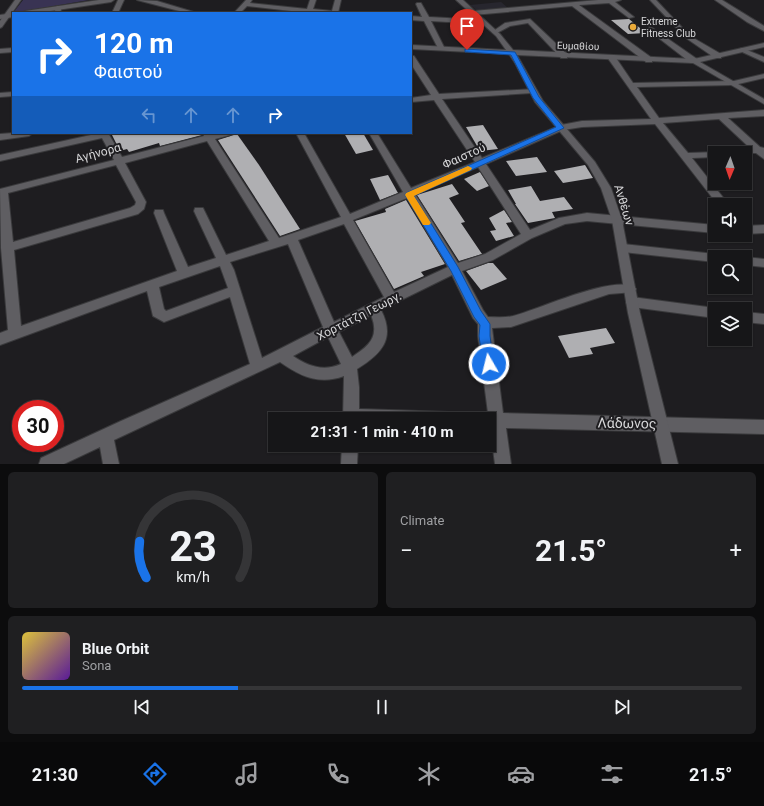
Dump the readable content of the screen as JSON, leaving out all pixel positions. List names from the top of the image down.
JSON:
{
  "streets": {
    "street": [
      "Ευμαθίου",
      "Αγήνορα",
      "Φαιστού",
      "Ανθέων",
      "Χορτάτζη Γεωργ.",
      "Λάδωνος"
    ]
  },
  "crossings": [
    ["Ευμαθίου", "Ανθέων"],
    ["Φαιστού", "Ανθέων"],
    ["Ανθέων", "Χορτάτζη Γεωργ."],
    ["Ανθέων", "Λάδωνος"]
  ],
  "places": ["Extreme Fitness Club"],
  "north": "bottom",
  "page": {
    "turn": ["120 m", "Φαιστού"],
    "limit": "30",
    "trip": "21:31 · 1 min · 410 m",
    "tile": "Climate",
    "heat": ["−", "21.5°", "+"],
    "song": ["Blue Orbit", "Sona"],
    "tabs": ["21:30", "21.5°"],
    "gauge": ["23", "km/h"]
  }
}
